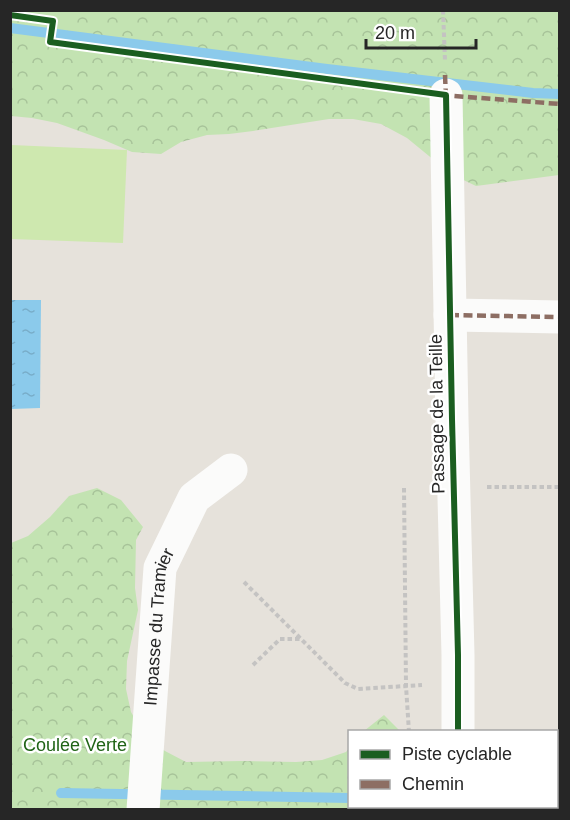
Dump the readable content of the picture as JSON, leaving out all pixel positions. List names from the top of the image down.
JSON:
{
  "streets": {
    "street": ["Passage de la Teille", "Impasse du Tramier"]
  },
  "parks": ["Coulée Verte"],
  "legend": ["Piste cyclable", "Chemin"],
  "scale_bar": "20 m"
}
